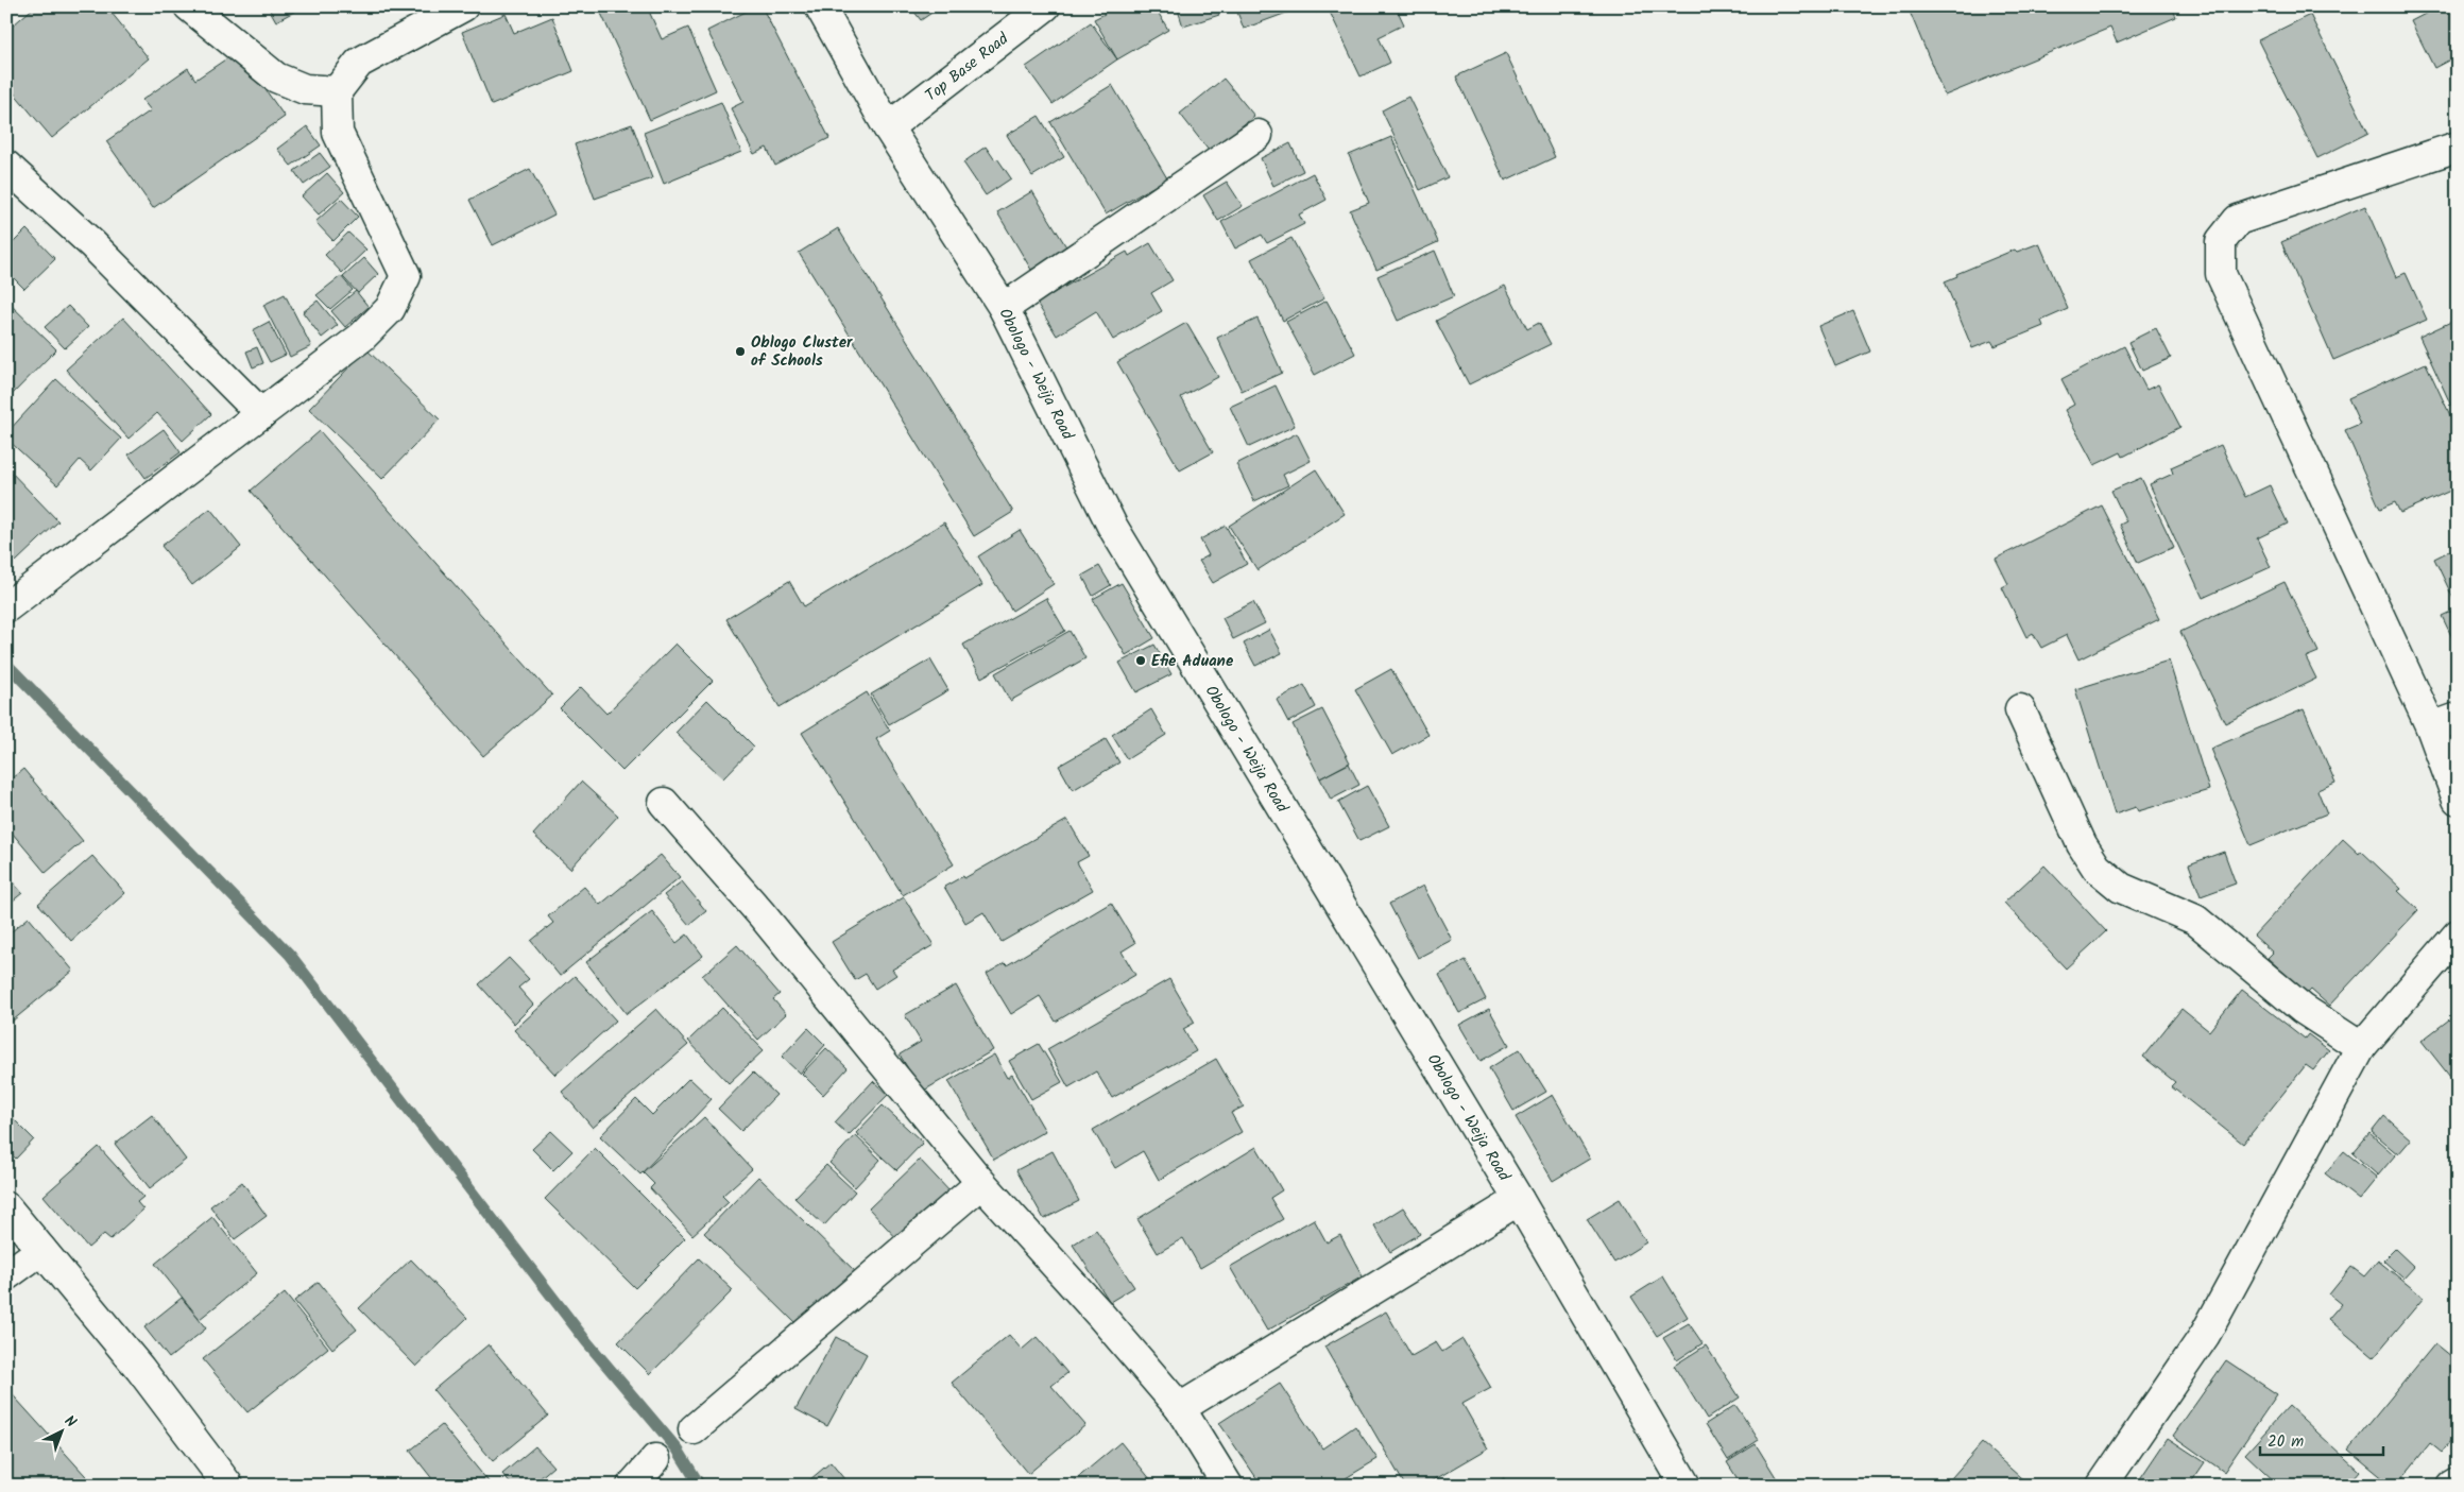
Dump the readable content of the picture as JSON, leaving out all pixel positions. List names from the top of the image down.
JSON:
{
  "streets": {
    "street": ["Top Base Road", "Obologo - Weija Road"]
  },
  "crossings": [
    ["Top Base Road", "Obologo - Weija Road"]
  ],
  "places": ["Oblogo Cluster of Schools", "Efie Aduane"],
  "scale_bar": "20 m",
  "north": "top right"
}
